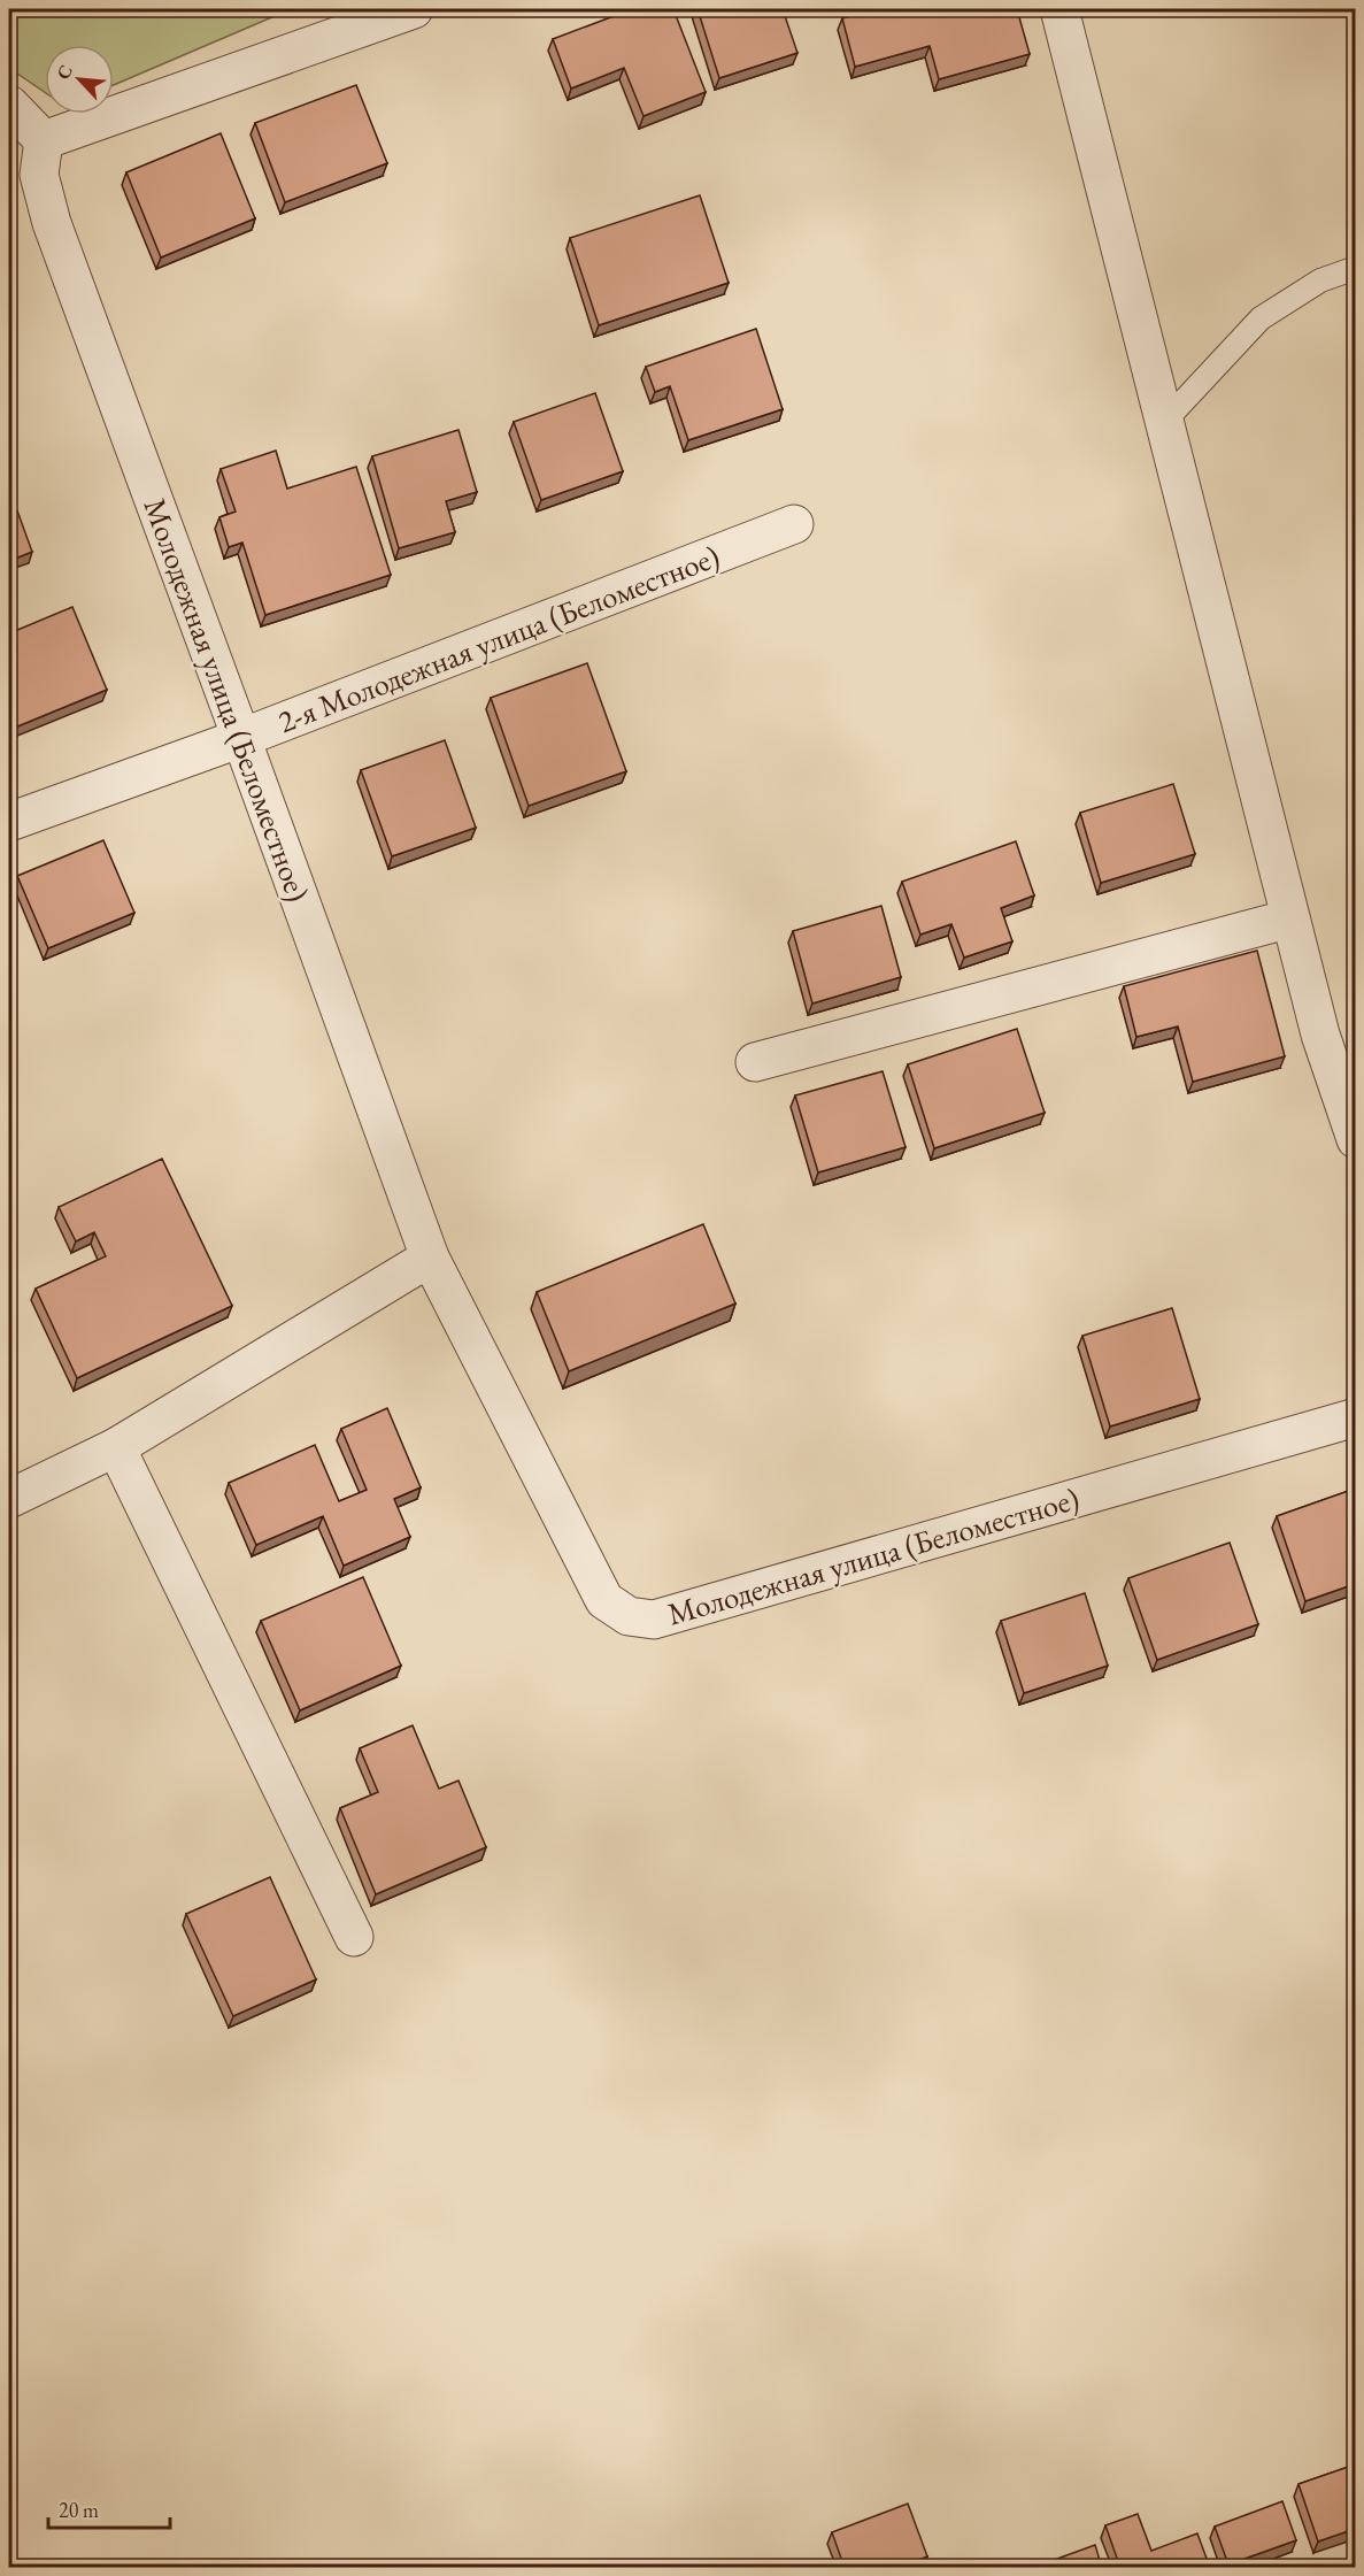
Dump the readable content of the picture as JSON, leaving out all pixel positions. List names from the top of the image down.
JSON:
{
  "streets": {
    "street": ["2-я Молодежная улица (Беломестное)", "Молодежная улица (Беломестное)"]
  },
  "crossings": [
    ["2-я Молодежная улица (Беломестное)", "Молодежная улица (Беломестное)"]
  ],
  "scale_bar": "20 m",
  "north": "top left"
}
